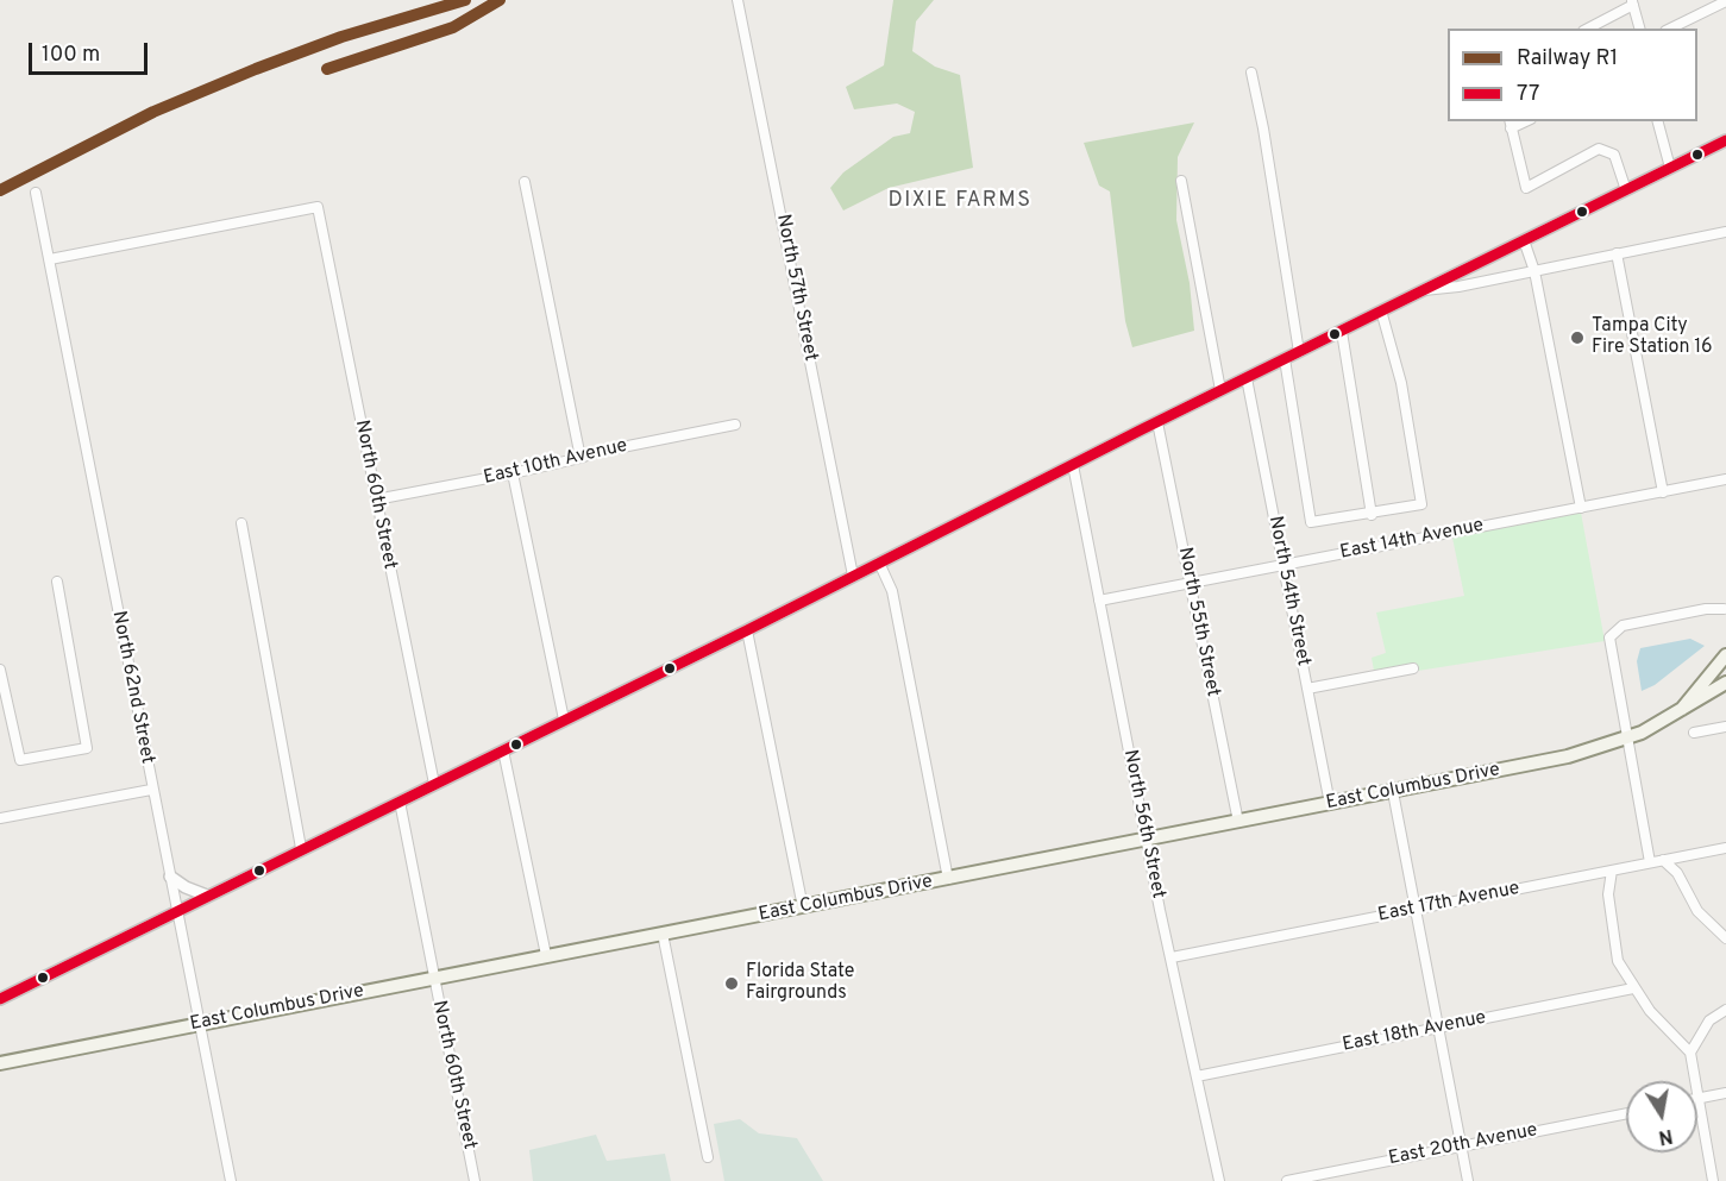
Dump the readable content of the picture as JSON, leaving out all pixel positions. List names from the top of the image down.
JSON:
{
  "streets": {
    "main road": ["East Columbus Drive"],
    "street": [
      "North 57th Street",
      "East 10th Avenue",
      "North 60th Street",
      "East 14th Avenue",
      "North 54th Street",
      "North 55th Street",
      "North 62nd Street",
      "North 56th Street",
      "East 17th Avenue",
      "East 18th Avenue",
      "East 20th Avenue"
    ]
  },
  "crossings": [
    ["East 10th Avenue", "North 60th Street"],
    ["North 60th Street", "North 62nd Street"],
    ["North 60th Street", "East Columbus Drive"],
    ["East 14th Avenue", "North 54th Street"],
    ["East 14th Avenue", "North 55th Street"],
    ["East 14th Avenue", "North 56th Street"],
    ["North 54th Street", "East Columbus Drive"],
    ["North 55th Street", "East Columbus Drive"],
    ["North 62nd Street", "East Columbus Drive"],
    ["East Columbus Drive", "North 56th Street"],
    ["North 56th Street", "East 17th Avenue"],
    ["North 56th Street", "East 18th Avenue"]
  ],
  "districts": ["DIXIE FARMS"],
  "places": ["Tampa City Fire Station 16", "Florida State Fairgrounds"],
  "lines": ["rail line R1", "transit line 77"],
  "legend": ["Railway R1", "77"],
  "scale_bar": "100 m",
  "north": "bottom"
}
